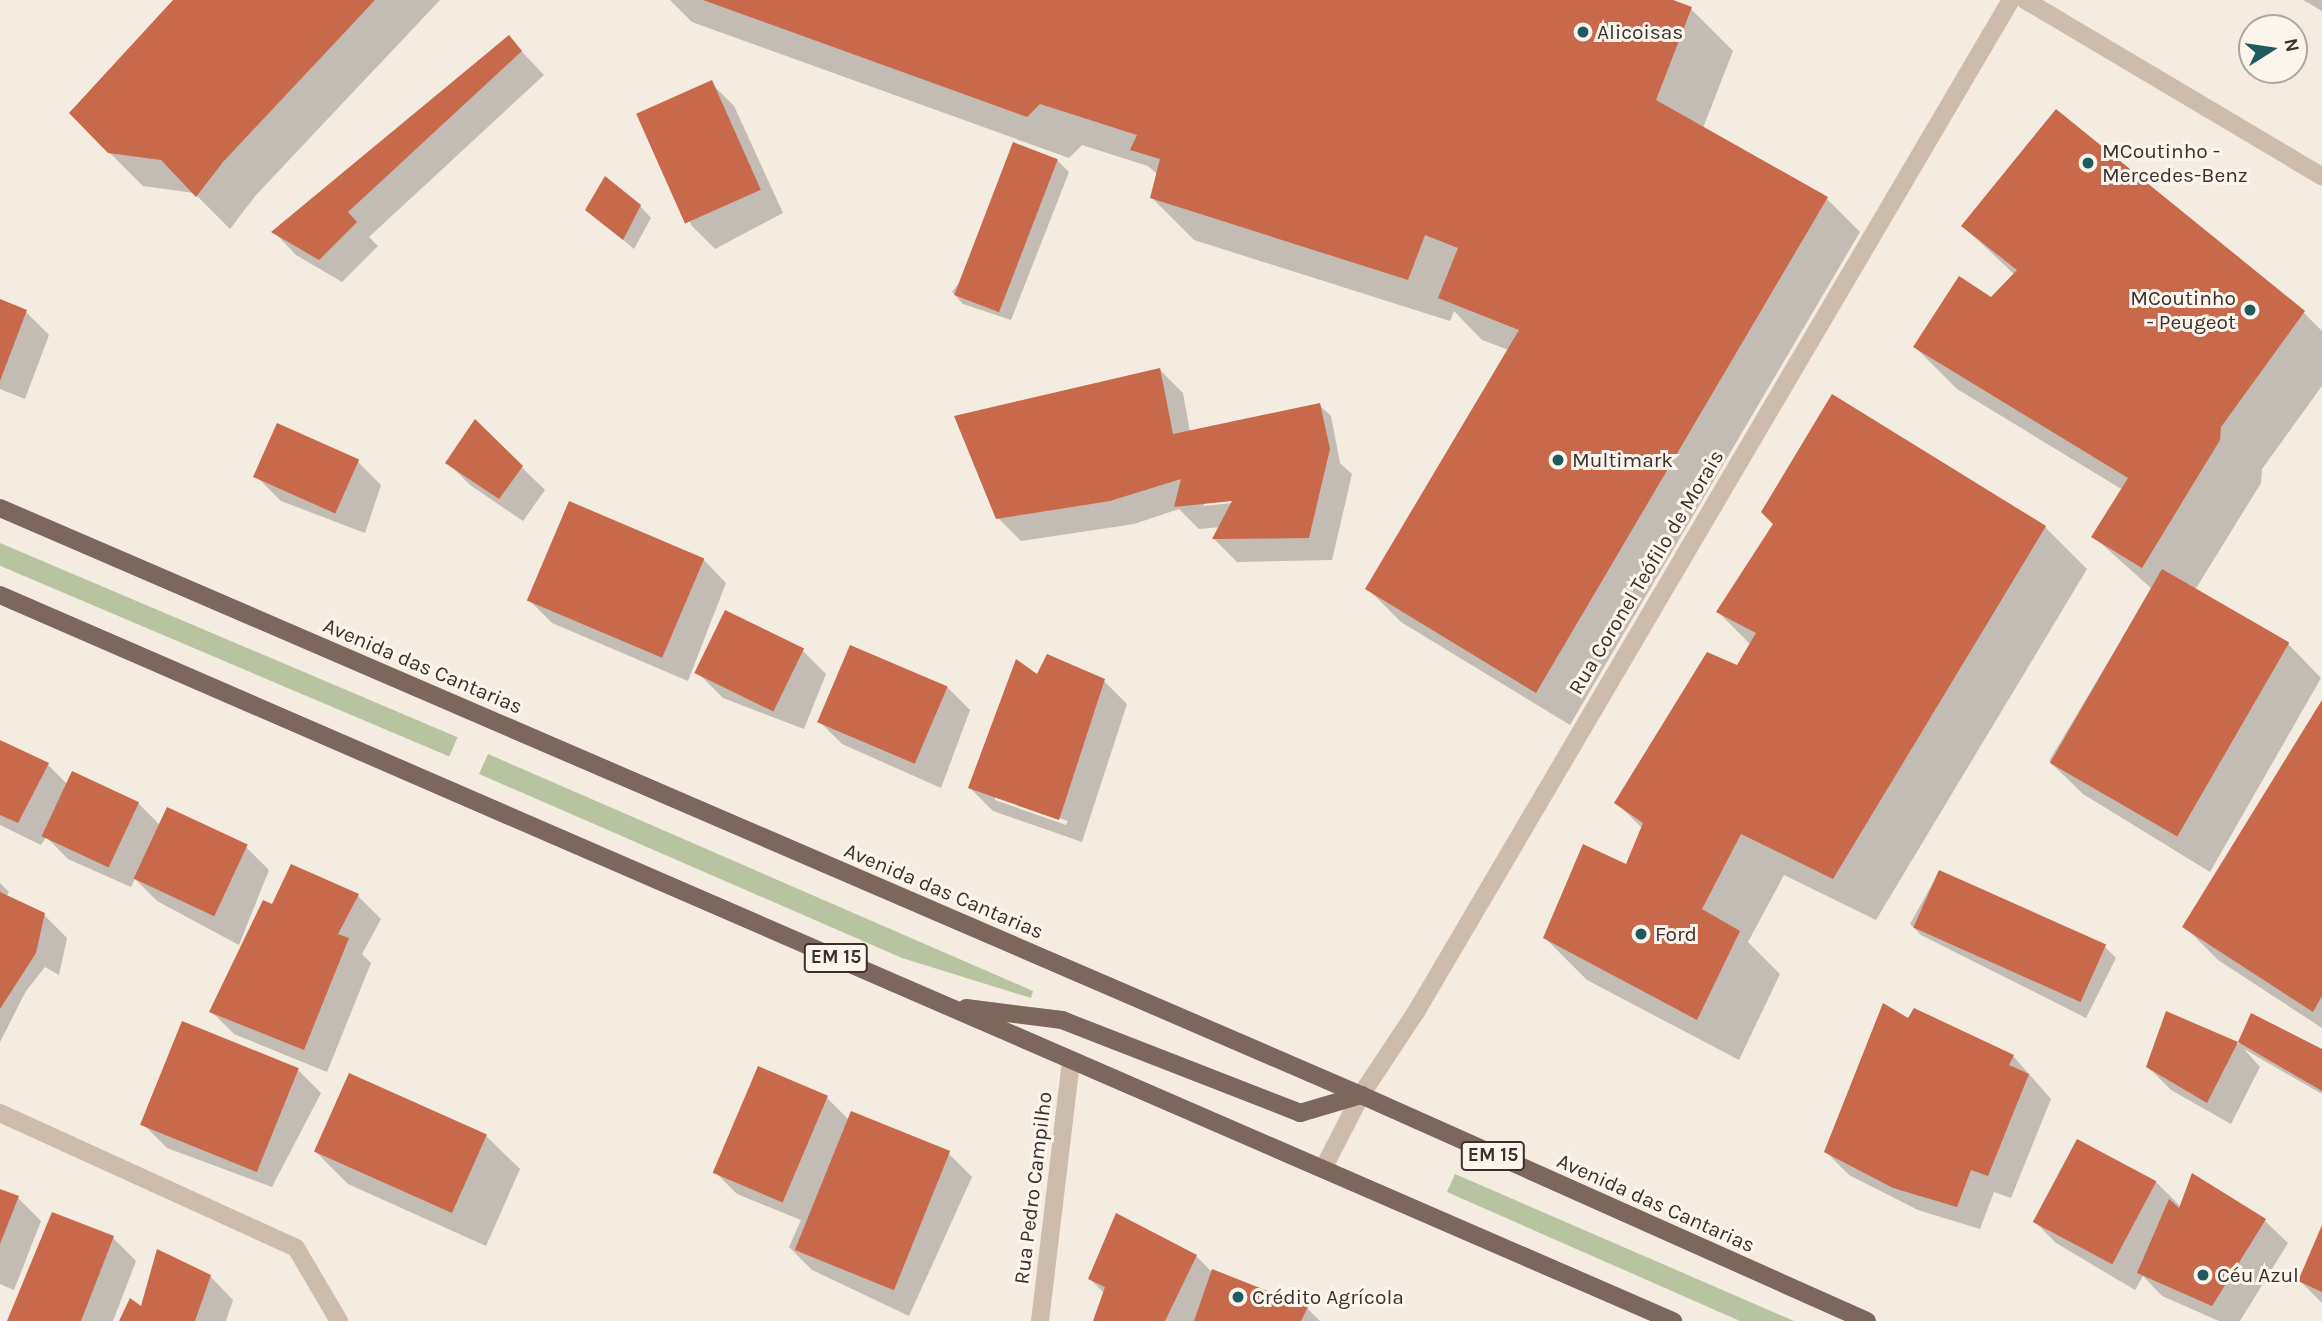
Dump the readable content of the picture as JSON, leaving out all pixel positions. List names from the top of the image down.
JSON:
{
  "streets": {
    "main road": ["Avenida das Cantarias", "EM 15"],
    "street": ["Rua Coronel Teófilo de Morais", "Rua Pedro Campilho"]
  },
  "crossings": [
    ["Rua Coronel Teófilo de Morais", "Avenida das Cantarias"],
    ["Rua Coronel Teófilo de Morais", "EM 15"],
    ["EM 15", "Rua Pedro Campilho"]
  ],
  "places": [
    "Alicoisas",
    "MCoutinho - Mercedes-Benz",
    "MCoutinho - Peugeot",
    "Multimark",
    "Ford",
    "Céu Azul",
    "Crédito Agrícola"
  ],
  "north": "right"
}
